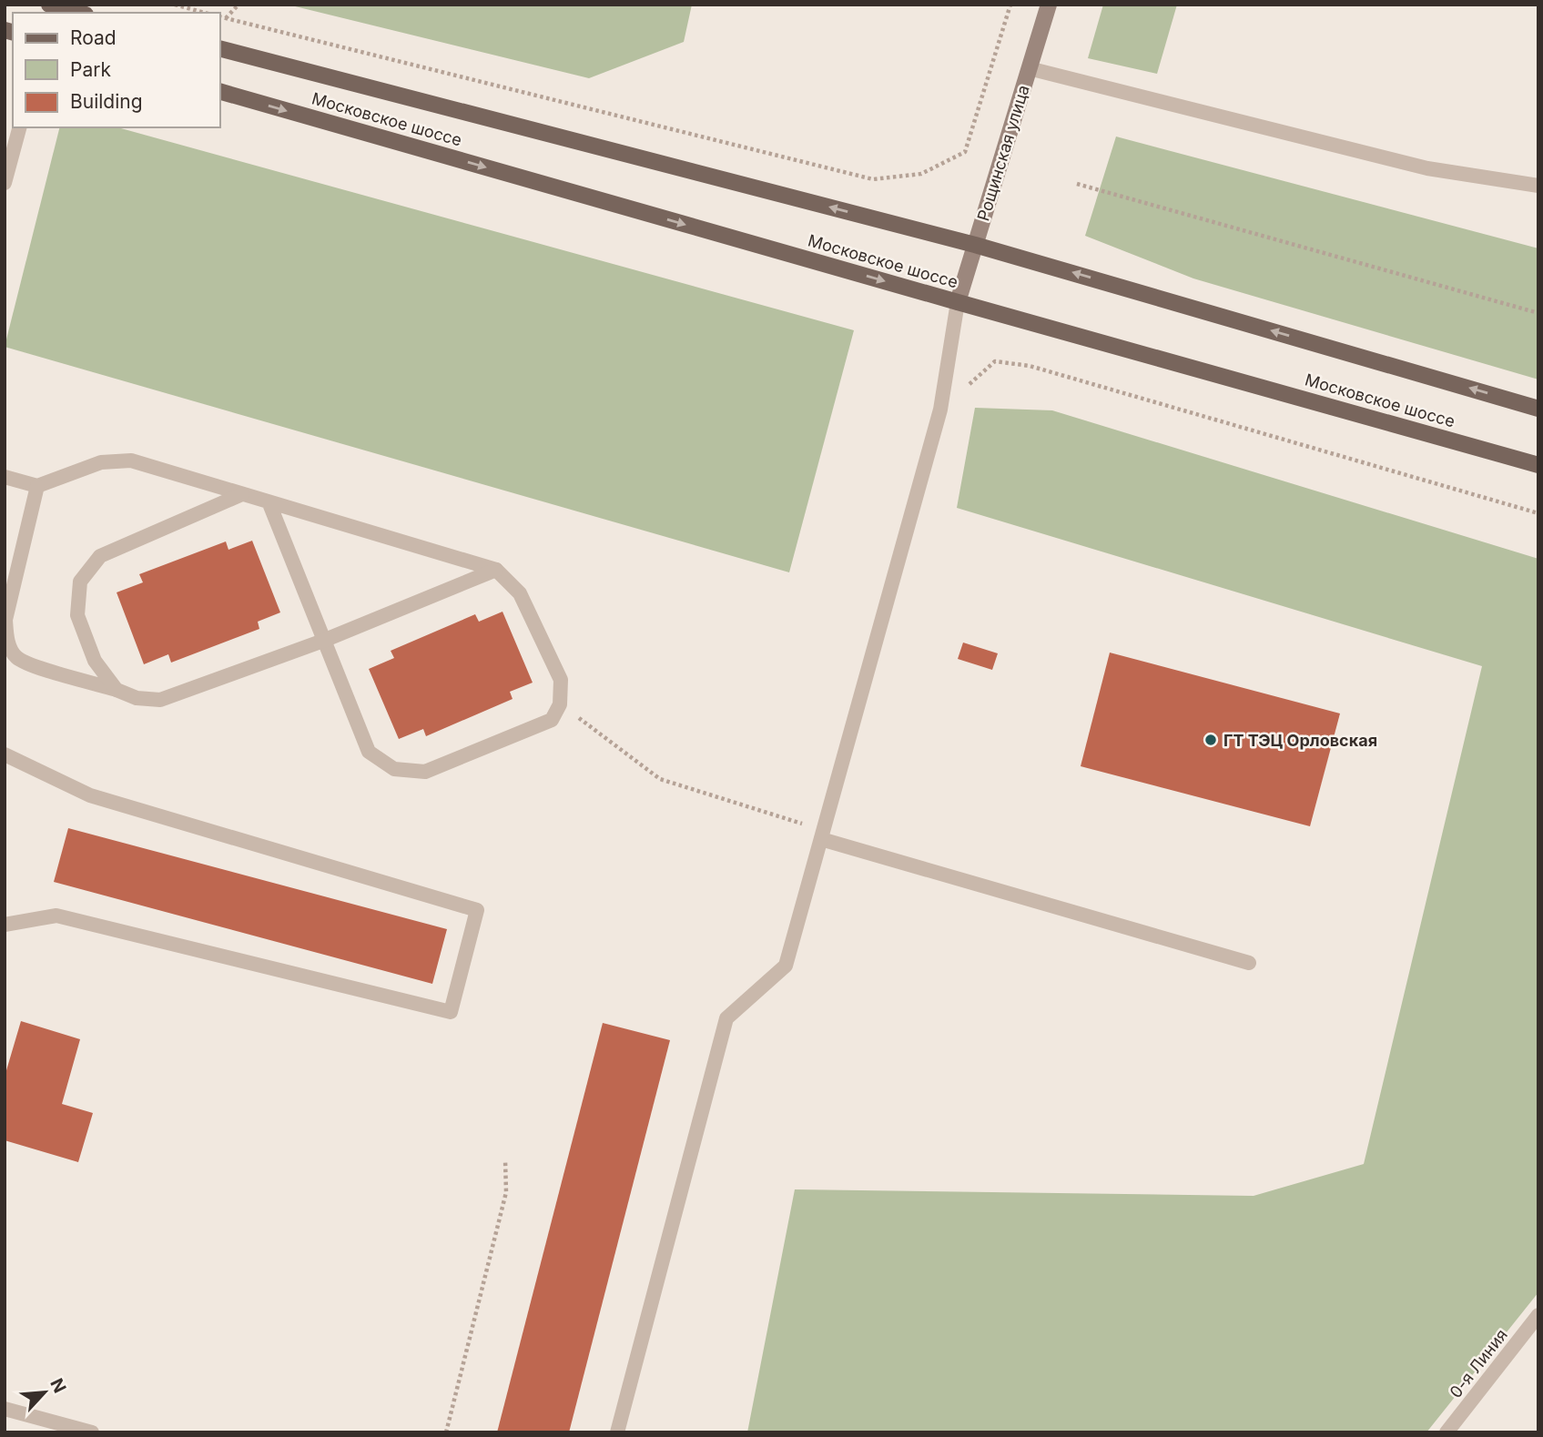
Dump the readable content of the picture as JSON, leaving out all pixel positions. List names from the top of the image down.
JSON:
{
  "streets": {
    "main road": ["Московское шоссе", "Рощинская улица"],
    "lane": ["0-я Линия"]
  },
  "crossings": [
    ["Московское шоссе", "Рощинская улица"]
  ],
  "places": ["ГТ ТЭЦ Орловская"],
  "legend": ["Road", "Park", "Building"],
  "north": "top right"
}
